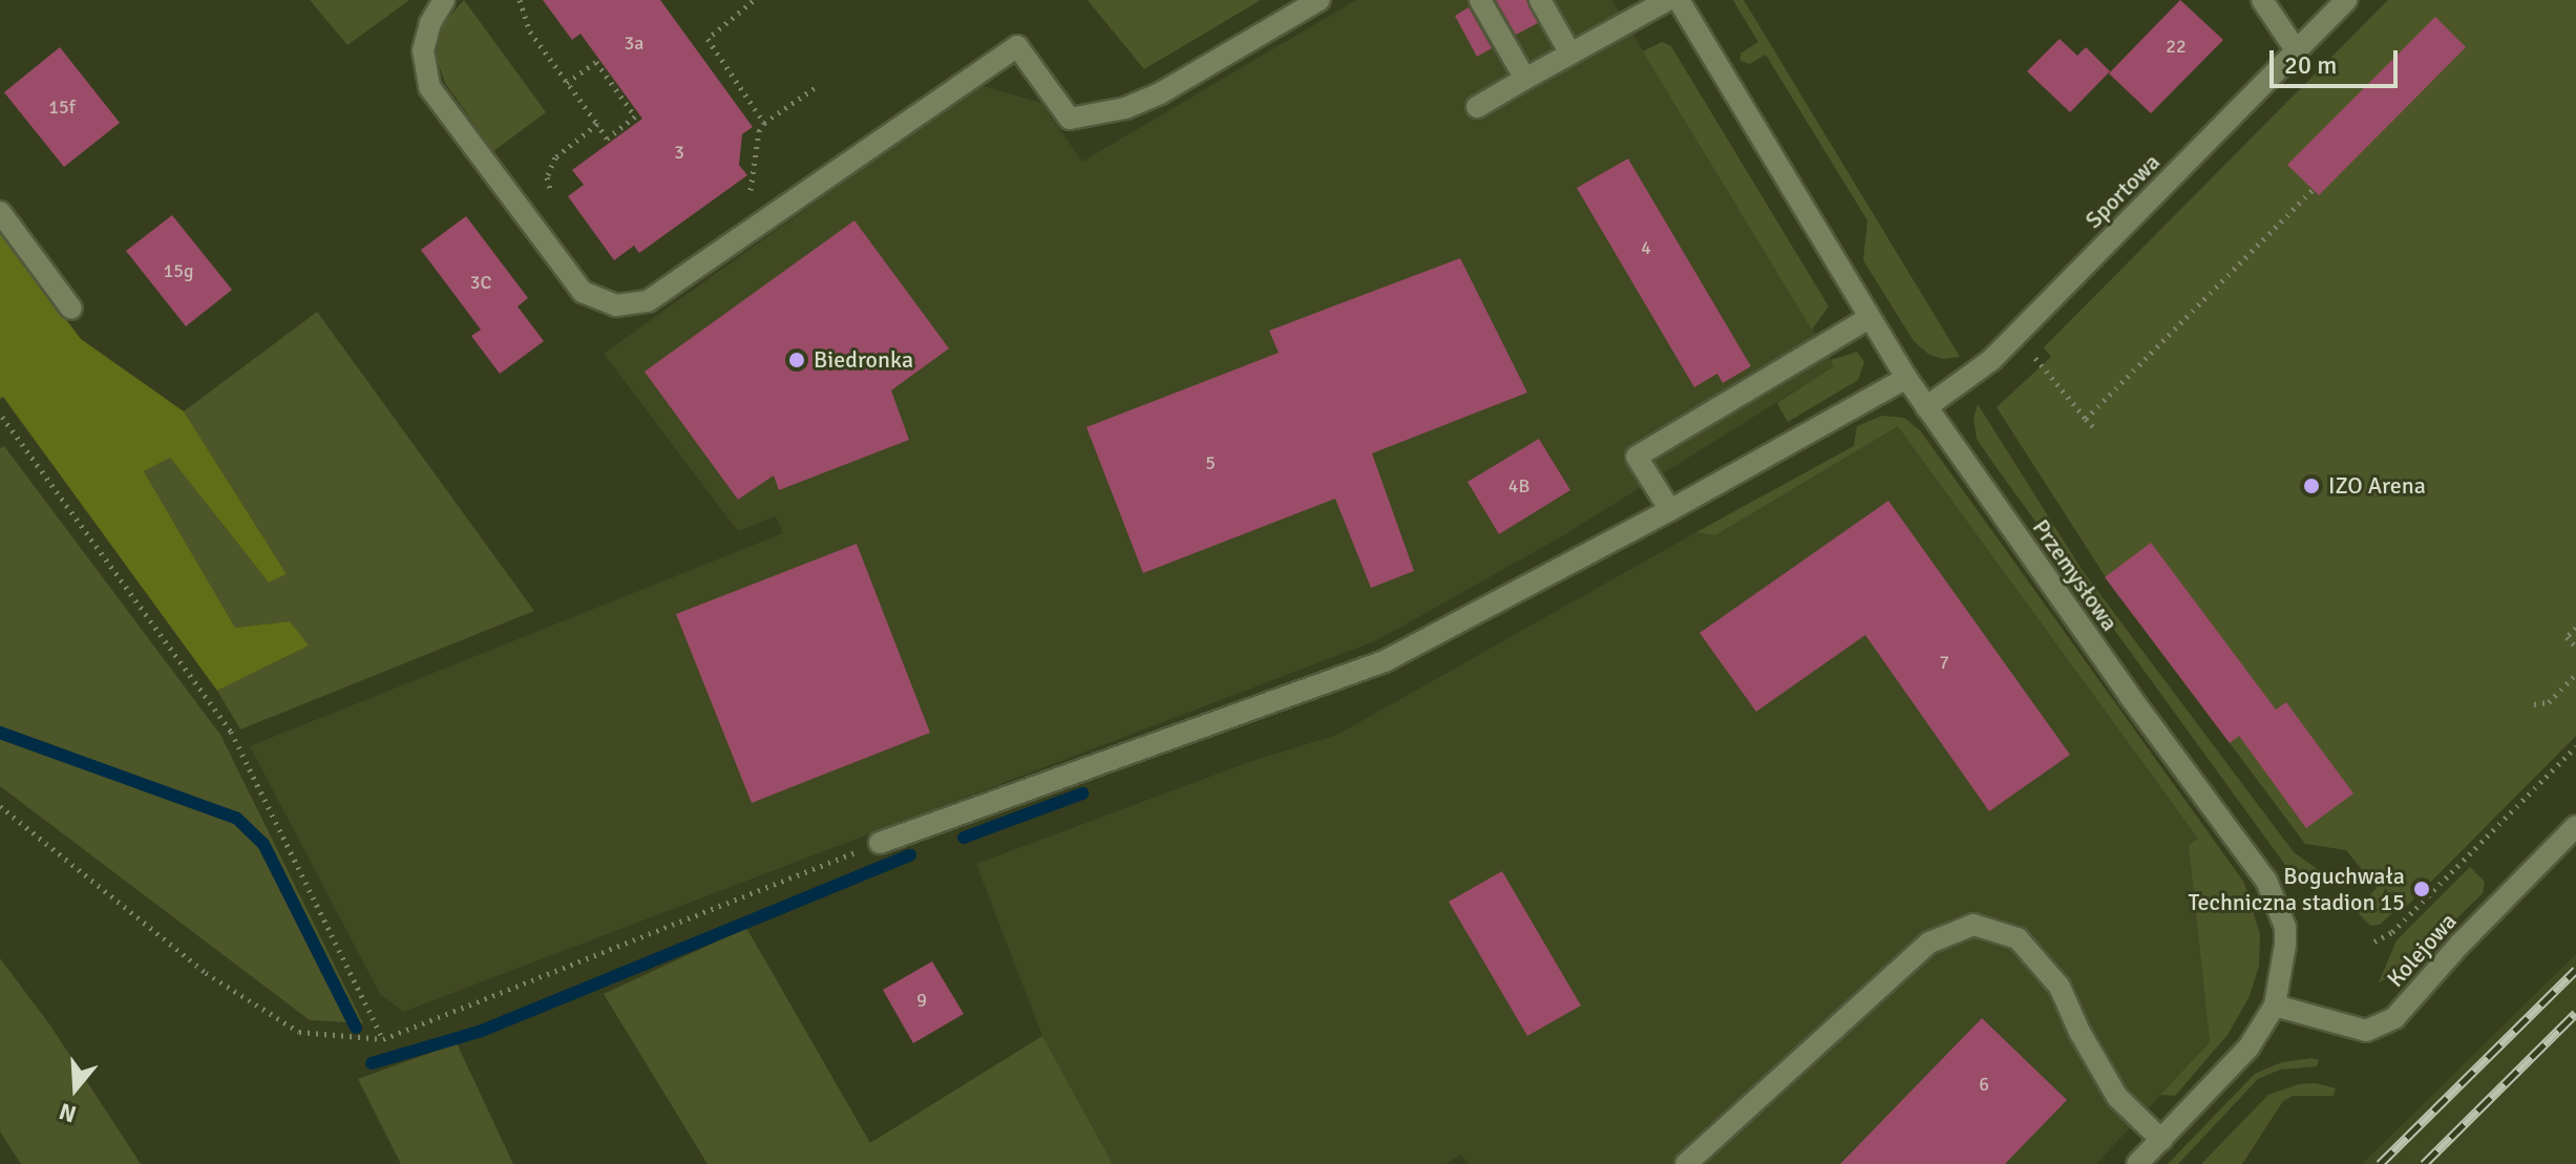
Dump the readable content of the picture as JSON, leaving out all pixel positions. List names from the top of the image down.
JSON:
{
  "streets": {
    "street": ["Sportowa", "Przemysłowa", "Kolejowa"]
  },
  "crossings": [
    ["Sportowa", "Przemysłowa"],
    ["Przemysłowa", "Kolejowa"]
  ],
  "places": ["Biedronka", "IZO Arena", "Boguchwała Techniczna stadion 15"],
  "house_numbers": [
    "3a",
    "22",
    "15f",
    "3",
    "4",
    "15g",
    "3C",
    "5",
    "4B",
    "7",
    "9",
    "6"
  ],
  "scale_bar": "20 m",
  "north": "bottom"
}
